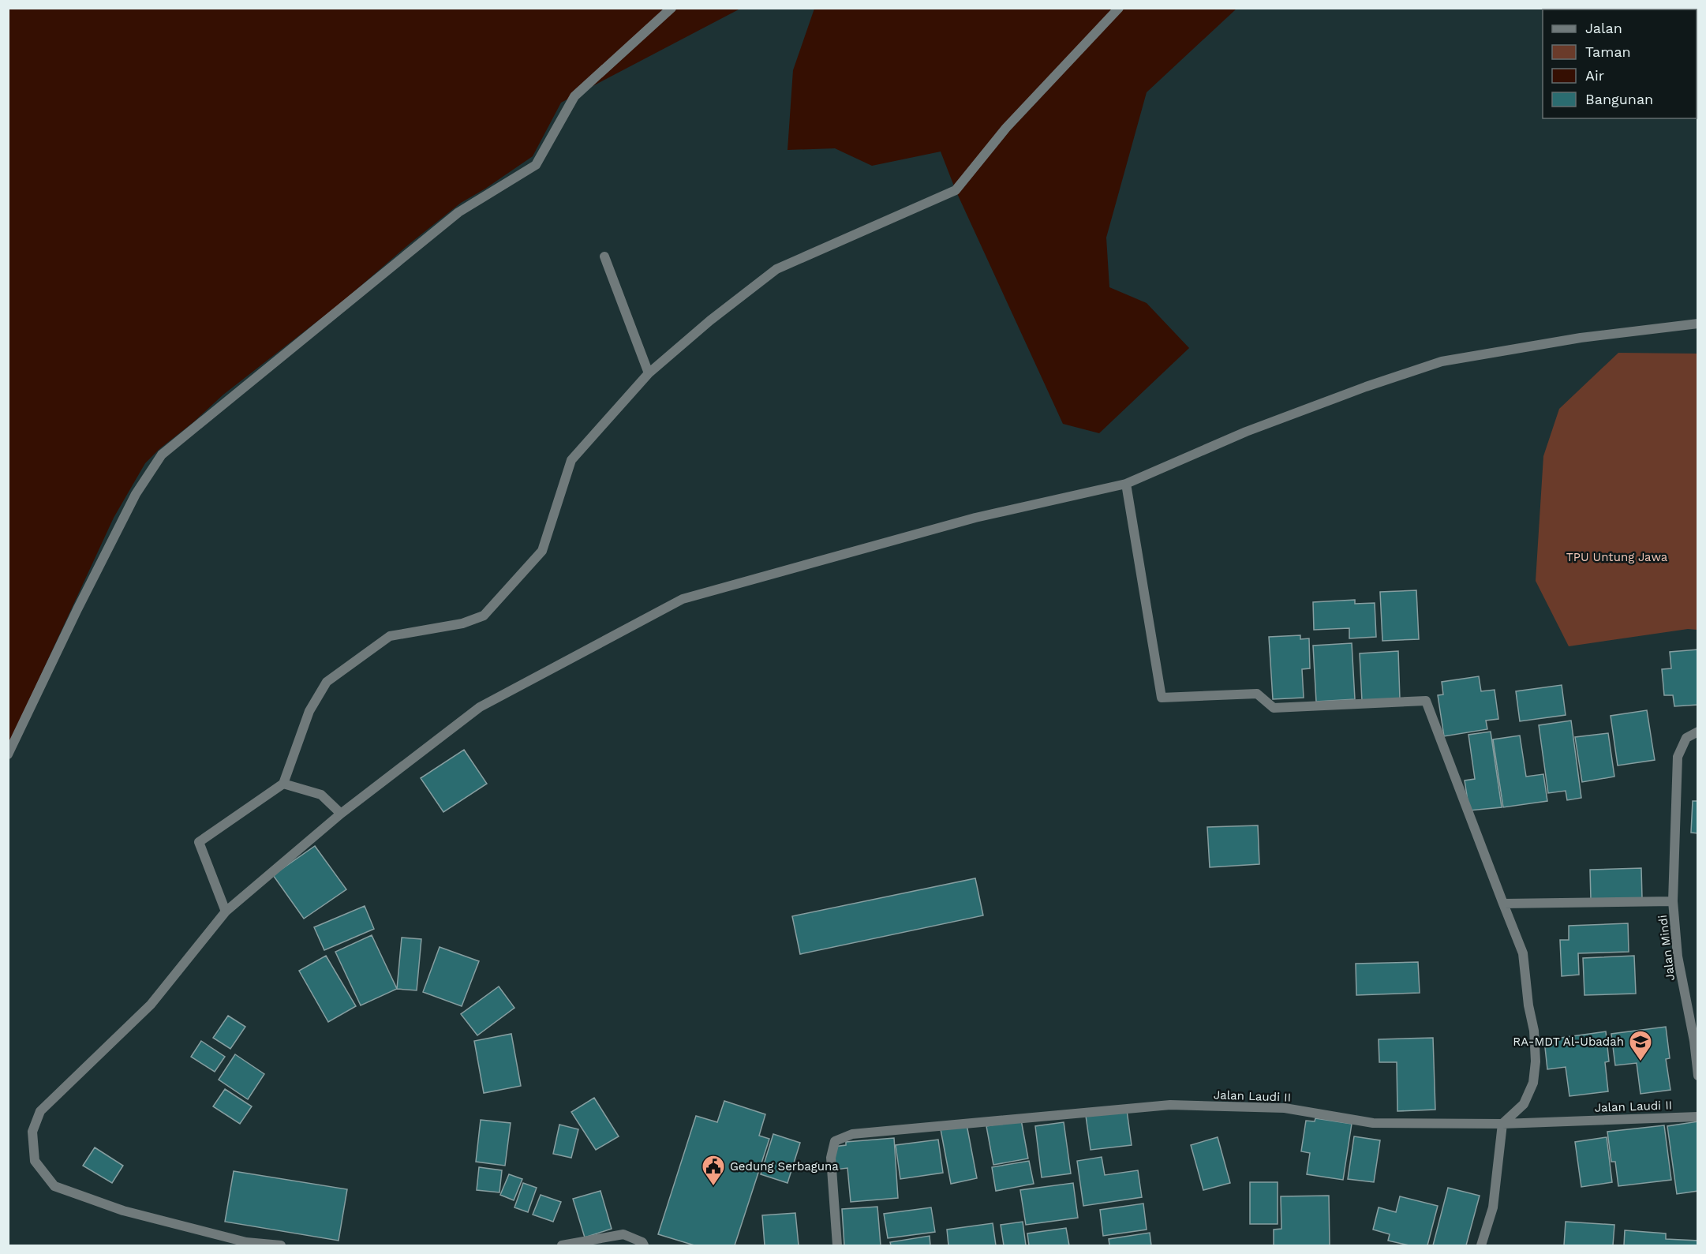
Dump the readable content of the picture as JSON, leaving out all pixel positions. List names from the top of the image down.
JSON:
{
  "streets": {
    "street": ["Jalan Mindi", "Jalan Laudi II"]
  },
  "parks": ["TPU Untung Jawa"],
  "places": {
    "school or university": ["RA-MDT Al-Ubadah"],
    "public building": ["Gedung Serbaguna"]
  },
  "legend": [
    "Jalan",
    "Taman",
    "Air",
    "Bangunan"
  ]
}
